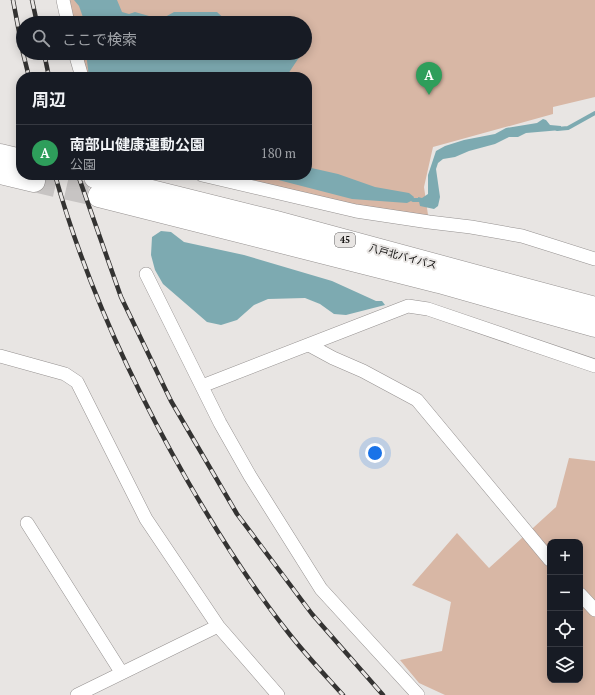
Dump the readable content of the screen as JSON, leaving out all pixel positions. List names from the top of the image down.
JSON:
{
  "streets": {
    "highway": ["45", "八戸北バイパス"]
  },
  "page": {
    "search": "ここで検索",
    "pins": "A",
    "heading": "周辺",
    "list": [
      {
        "mark": "A",
        "name": "南部山健康運動公園",
        "note": "公園",
        "value": "180 m"
      }
    ],
    "map_buttons": ["+", "−"]
  }
}
